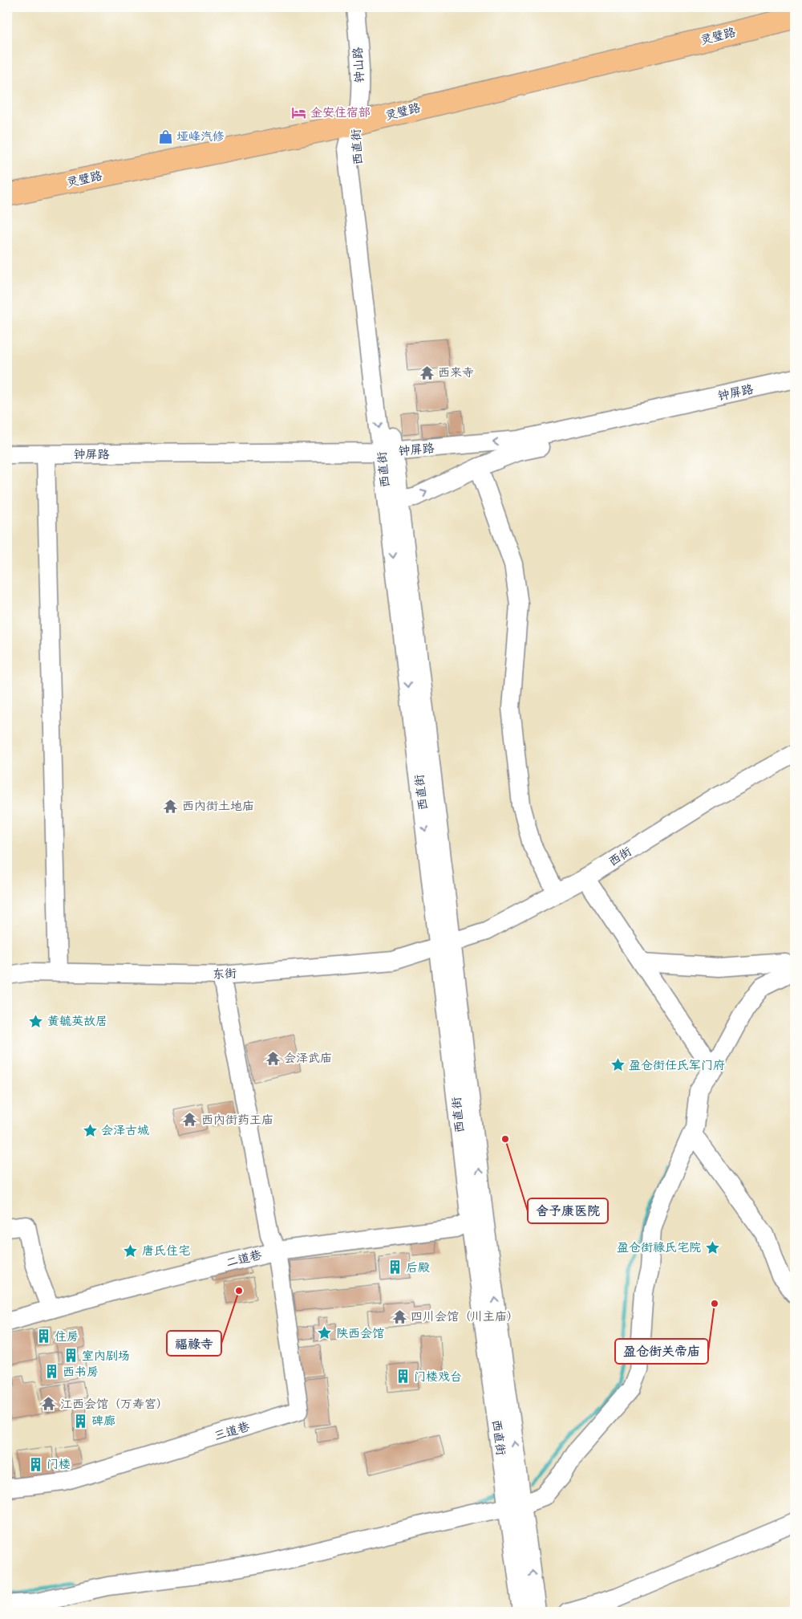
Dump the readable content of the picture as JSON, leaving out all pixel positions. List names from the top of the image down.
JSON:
{
  "streets": {
    "main road": ["灵璧路"],
    "street": [
      "钟山路",
      "西直街",
      "钟屏路",
      "西街",
      "东街",
      "二道巷",
      "三道巷"
    ]
  },
  "crossings": [
    ["灵璧路", "钟山路"],
    ["灵璧路", "西直街"],
    ["钟山路", "西直街"],
    ["西直街", "钟屏路"],
    ["西直街", "西街"],
    ["西直街", "东街"],
    ["西直街", "二道巷"],
    ["西街", "东街"],
    ["二道巷", "三道巷"]
  ],
  "places": {
    "hotel": ["金安住宿部"],
    "shop": ["垭峰汽修"],
    "temple": [
      "西来寺",
      "西内街土地庙",
      "会泽武庙",
      "西内街药王庙",
      "四川会馆（川主庙）",
      "江西会馆（万寿宫）"
    ],
    "place": [
      "黄毓英故居",
      "盈仓街任氏军门府",
      "会泽古城",
      "盈仓街禄氏宅院",
      "唐氏住宅",
      "陕西会馆"
    ],
    "other": ["舍予康医院", "福禄寺", "盈仓街关帝庙"],
    "building": [
      "后殿",
      "住房",
      "室内剧场",
      "西书房",
      "门楼戏台",
      "碑廊",
      "门楼"
    ]
  }
}
